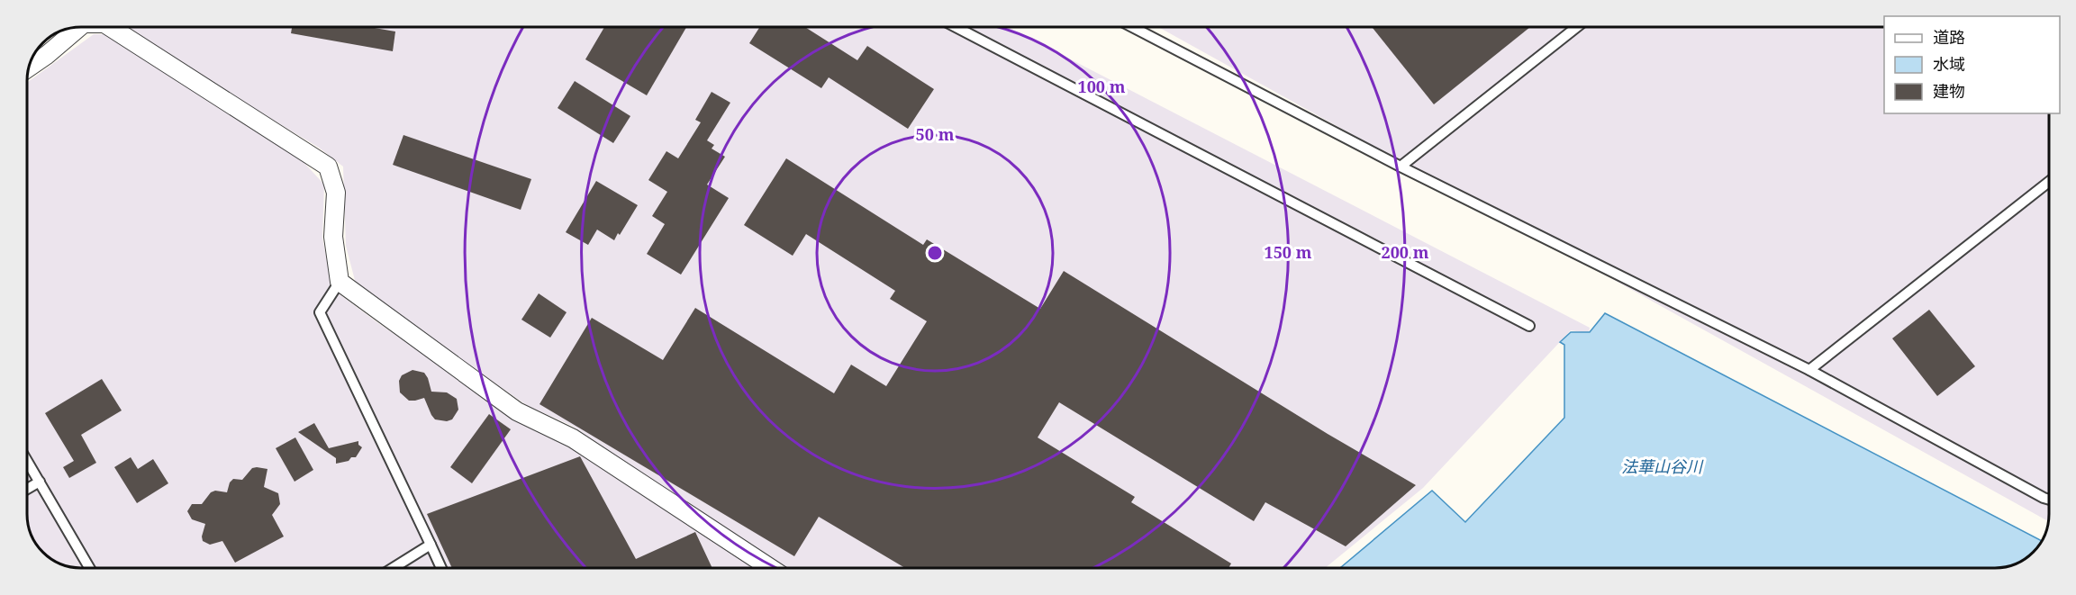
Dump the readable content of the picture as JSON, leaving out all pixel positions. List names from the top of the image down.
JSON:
{
  "water": ["法華山谷川"],
  "legend": ["道路", "水域", "建物"],
  "rings": [
    "100 m",
    "50 m",
    "150 m",
    "200 m"
  ]
}
